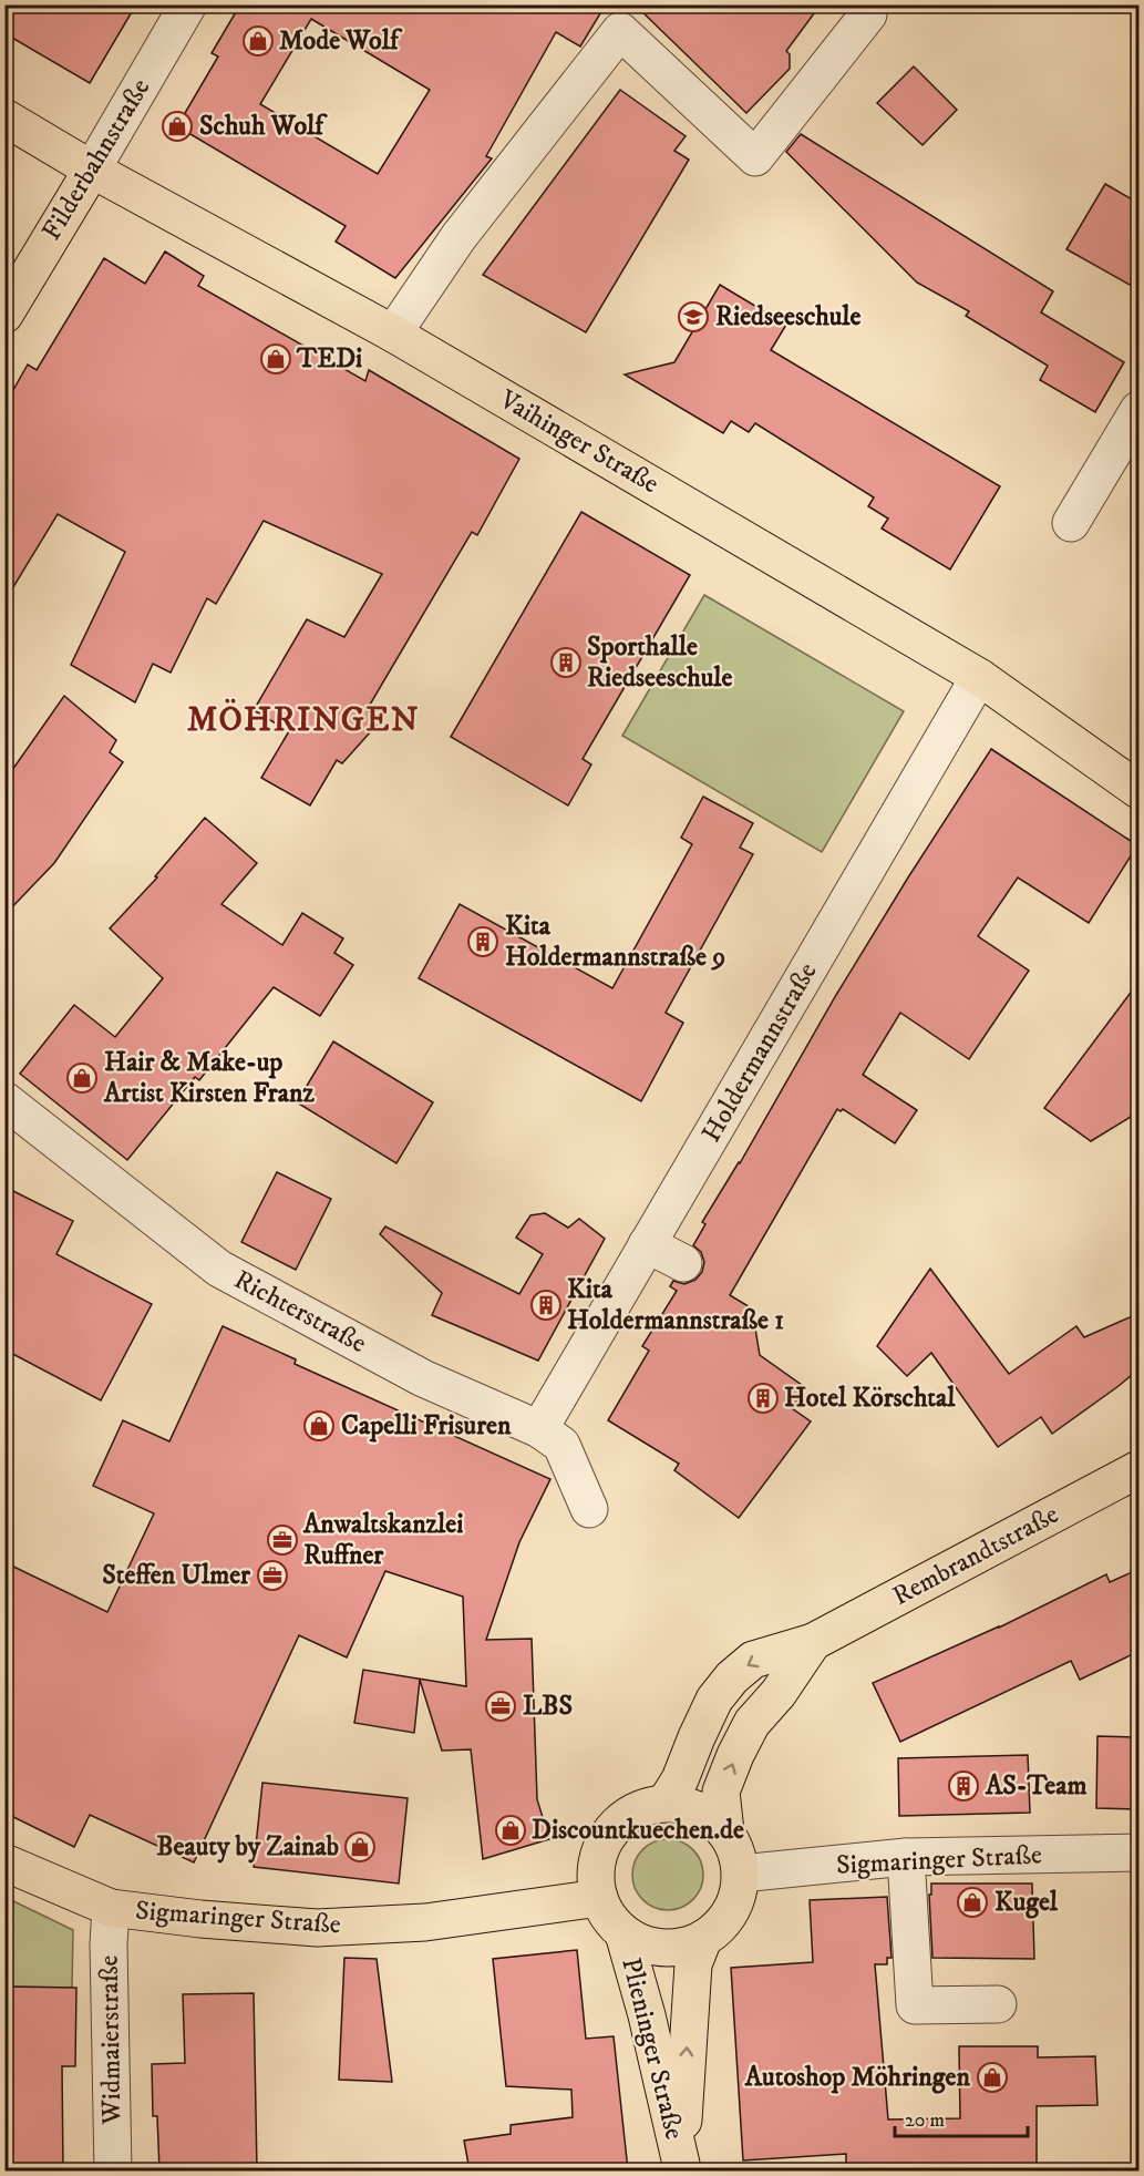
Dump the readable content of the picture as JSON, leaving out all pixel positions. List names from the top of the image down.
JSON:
{
  "streets": {
    "main road": [
      "Filderbahnstraße",
      "Vaihinger Straße",
      "Rembrandtstraße",
      "Sigmaringer Straße",
      "Plieninger Straße"
    ],
    "street": ["Holdermannstraße", "Richterstraße", "Widmaierstraße"]
  },
  "crossings": [
    ["Filderbahnstraße", "Vaihinger Straße"],
    ["Vaihinger Straße", "Holdermannstraße"],
    ["Holdermannstraße", "Richterstraße"],
    ["Rembrandtstraße", "Sigmaringer Straße"],
    ["Rembrandtstraße", "Plieninger Straße"],
    ["Sigmaringer Straße", "Widmaierstraße"],
    ["Sigmaringer Straße", "Plieninger Straße"]
  ],
  "districts": ["MÖHRINGEN"],
  "places": {
    "shop": [
      "Mode Wolf",
      "Schuh Wolf",
      "TEDi",
      "Hair & Make-up Artist Kirsten Franz",
      "Capelli Frisuren",
      "Discountkuechen.de",
      "Beauty by Zainab",
      "Kugel",
      "Autoshop Möhringen"
    ],
    "school or university": ["Riedseeschule"],
    "building": [
      "Sporthalle Riedseeschule",
      "Kita Holdermannstraße 9",
      "Kita Holdermannstraße 1",
      "Hotel Körschtal",
      "AS-Team"
    ],
    "office": ["Anwaltskanzlei Ruffner", "Steffen Ulmer", "LBS"]
  },
  "scale_bar": "20 m"
}
